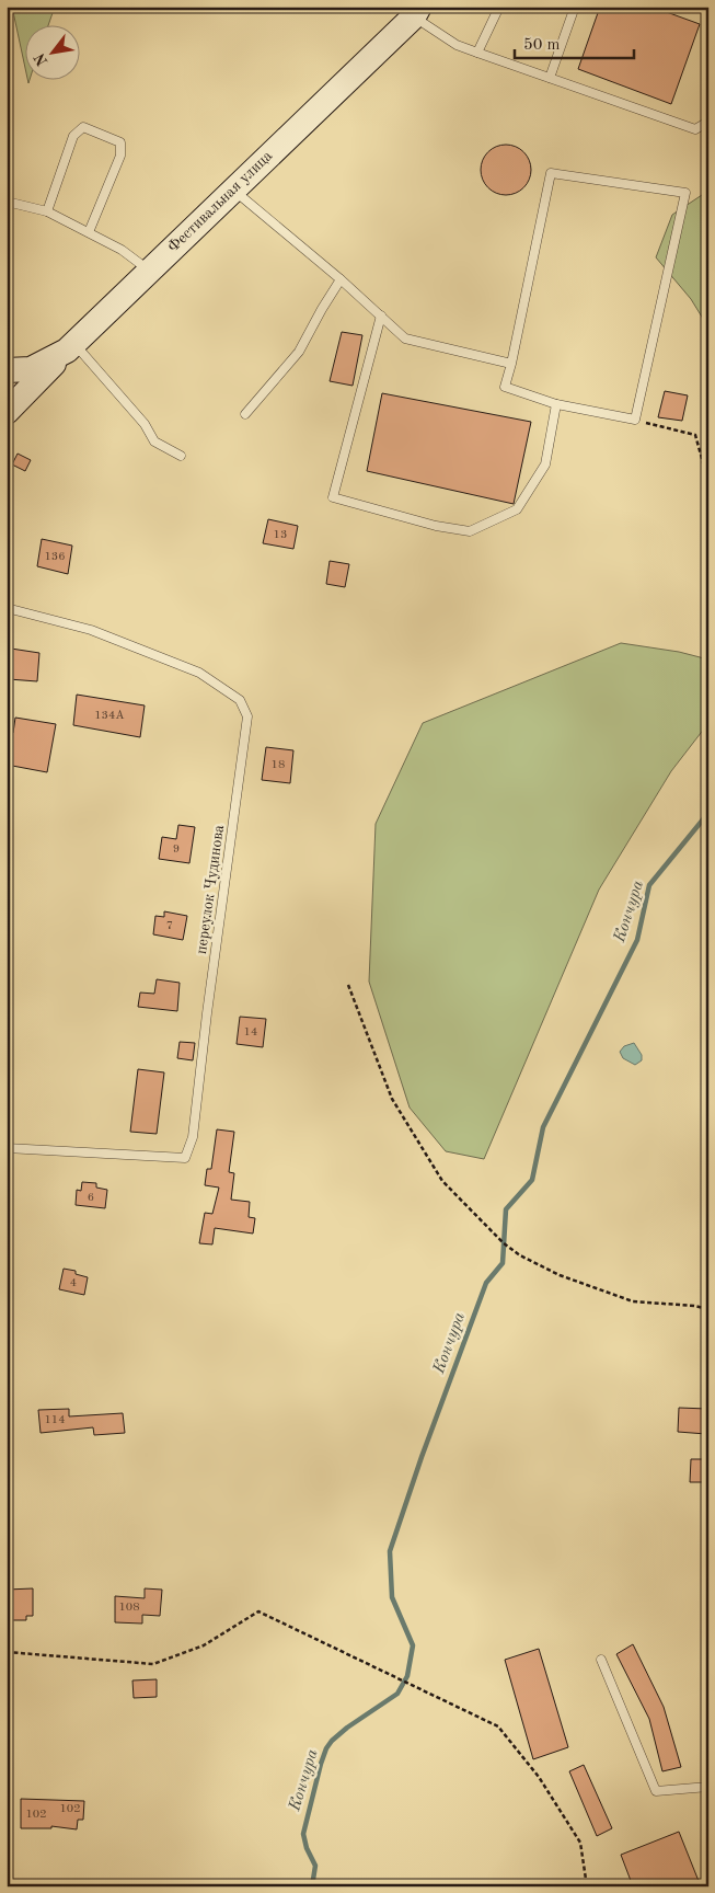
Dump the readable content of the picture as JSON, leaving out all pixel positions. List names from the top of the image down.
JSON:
{
  "streets": {
    "main road": ["Фестивальная улица"],
    "lane": ["переулок Чудинова"]
  },
  "water": ["Кончура"],
  "house_numbers": [
    "13",
    "136",
    "134А",
    "18",
    "9",
    "7",
    "14",
    "6",
    "4",
    "114",
    "108",
    "102",
    "102"
  ],
  "scale_bar": "50 m",
  "north": "bottom left"
}
